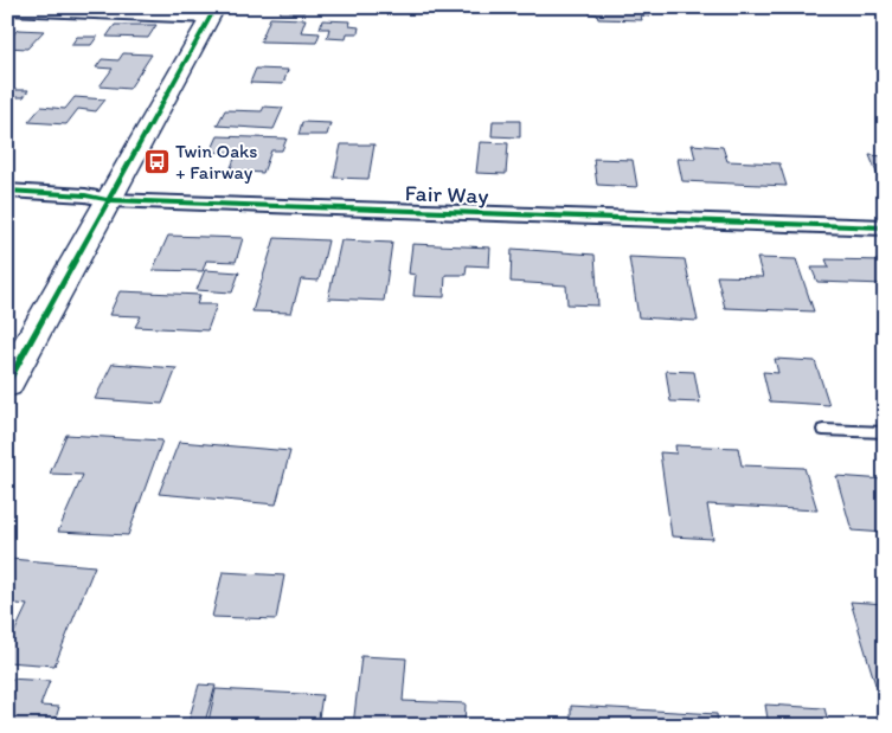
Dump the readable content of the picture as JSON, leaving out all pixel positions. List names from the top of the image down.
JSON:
{
  "streets": {
    "street": ["Fair Way"]
  },
  "places": {
    "bus stop": ["Twin Oaks + Fairway"]
  }
}
